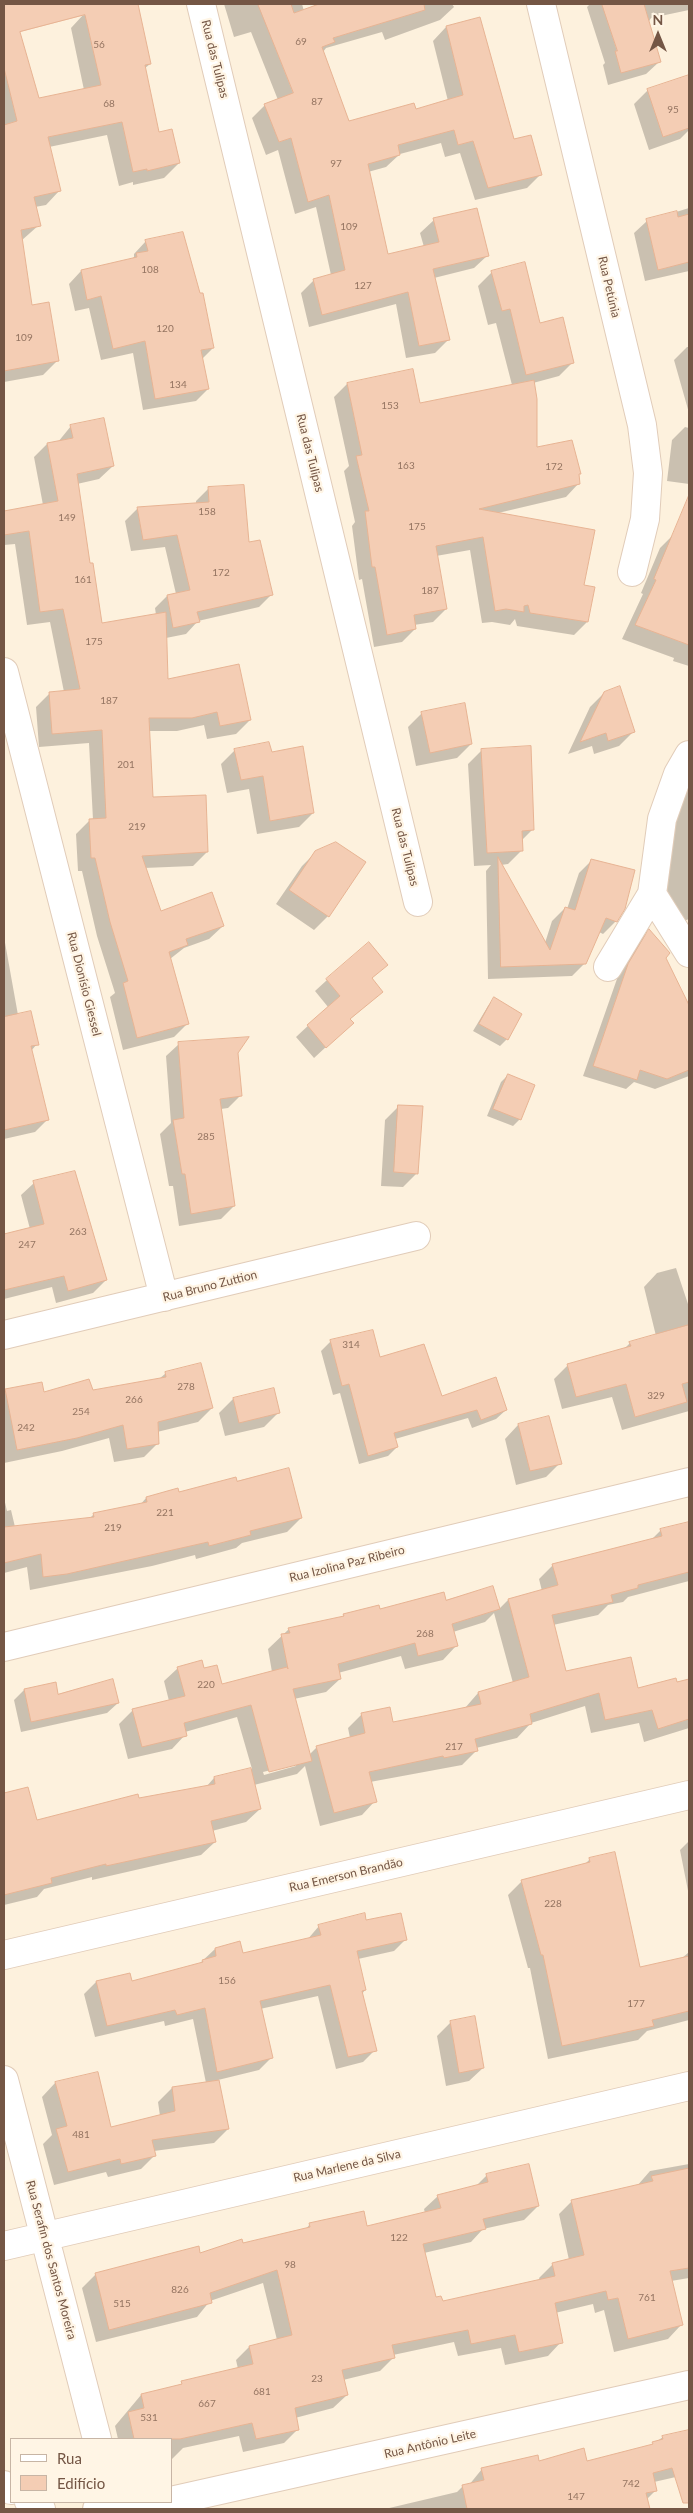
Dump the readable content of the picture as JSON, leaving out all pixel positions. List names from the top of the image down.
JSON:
{
  "streets": {
    "street": [
      "Rua das Tulipas",
      "Rua Petúnia",
      "Rua Dionísio Giessel",
      "Rua Bruno Zuttion",
      "Rua Izolina Paz Ribeiro",
      "Rua Emerson Brandão",
      "Rua Marlene da Silva",
      "Rua Serafin dos Santos Moreira",
      "Rua Antônio Leite"
    ]
  },
  "crossings": [
    ["Rua Dionísio Giessel", "Rua Bruno Zuttion"],
    ["Rua Marlene da Silva", "Rua Serafin dos Santos Moreira"]
  ],
  "house_numbers": [
    "69",
    "56",
    "87",
    "68",
    "95",
    "97",
    "109",
    "108",
    "127",
    "120",
    "109",
    "134",
    "153",
    "163",
    "172",
    "158",
    "149",
    "175",
    "172",
    "161",
    "187",
    "175",
    "187",
    "201",
    "219",
    "285",
    "263",
    "247",
    "314",
    "278",
    "329",
    "266",
    "254",
    "242",
    "221",
    "219",
    "268",
    "220",
    "217",
    "228",
    "156",
    "177",
    "481",
    "122",
    "98",
    "826",
    "761",
    "515",
    "23",
    "681",
    "667",
    "531",
    "742",
    "147"
  ],
  "legend": ["Rua", "Edifício"],
  "north": "top"
}
